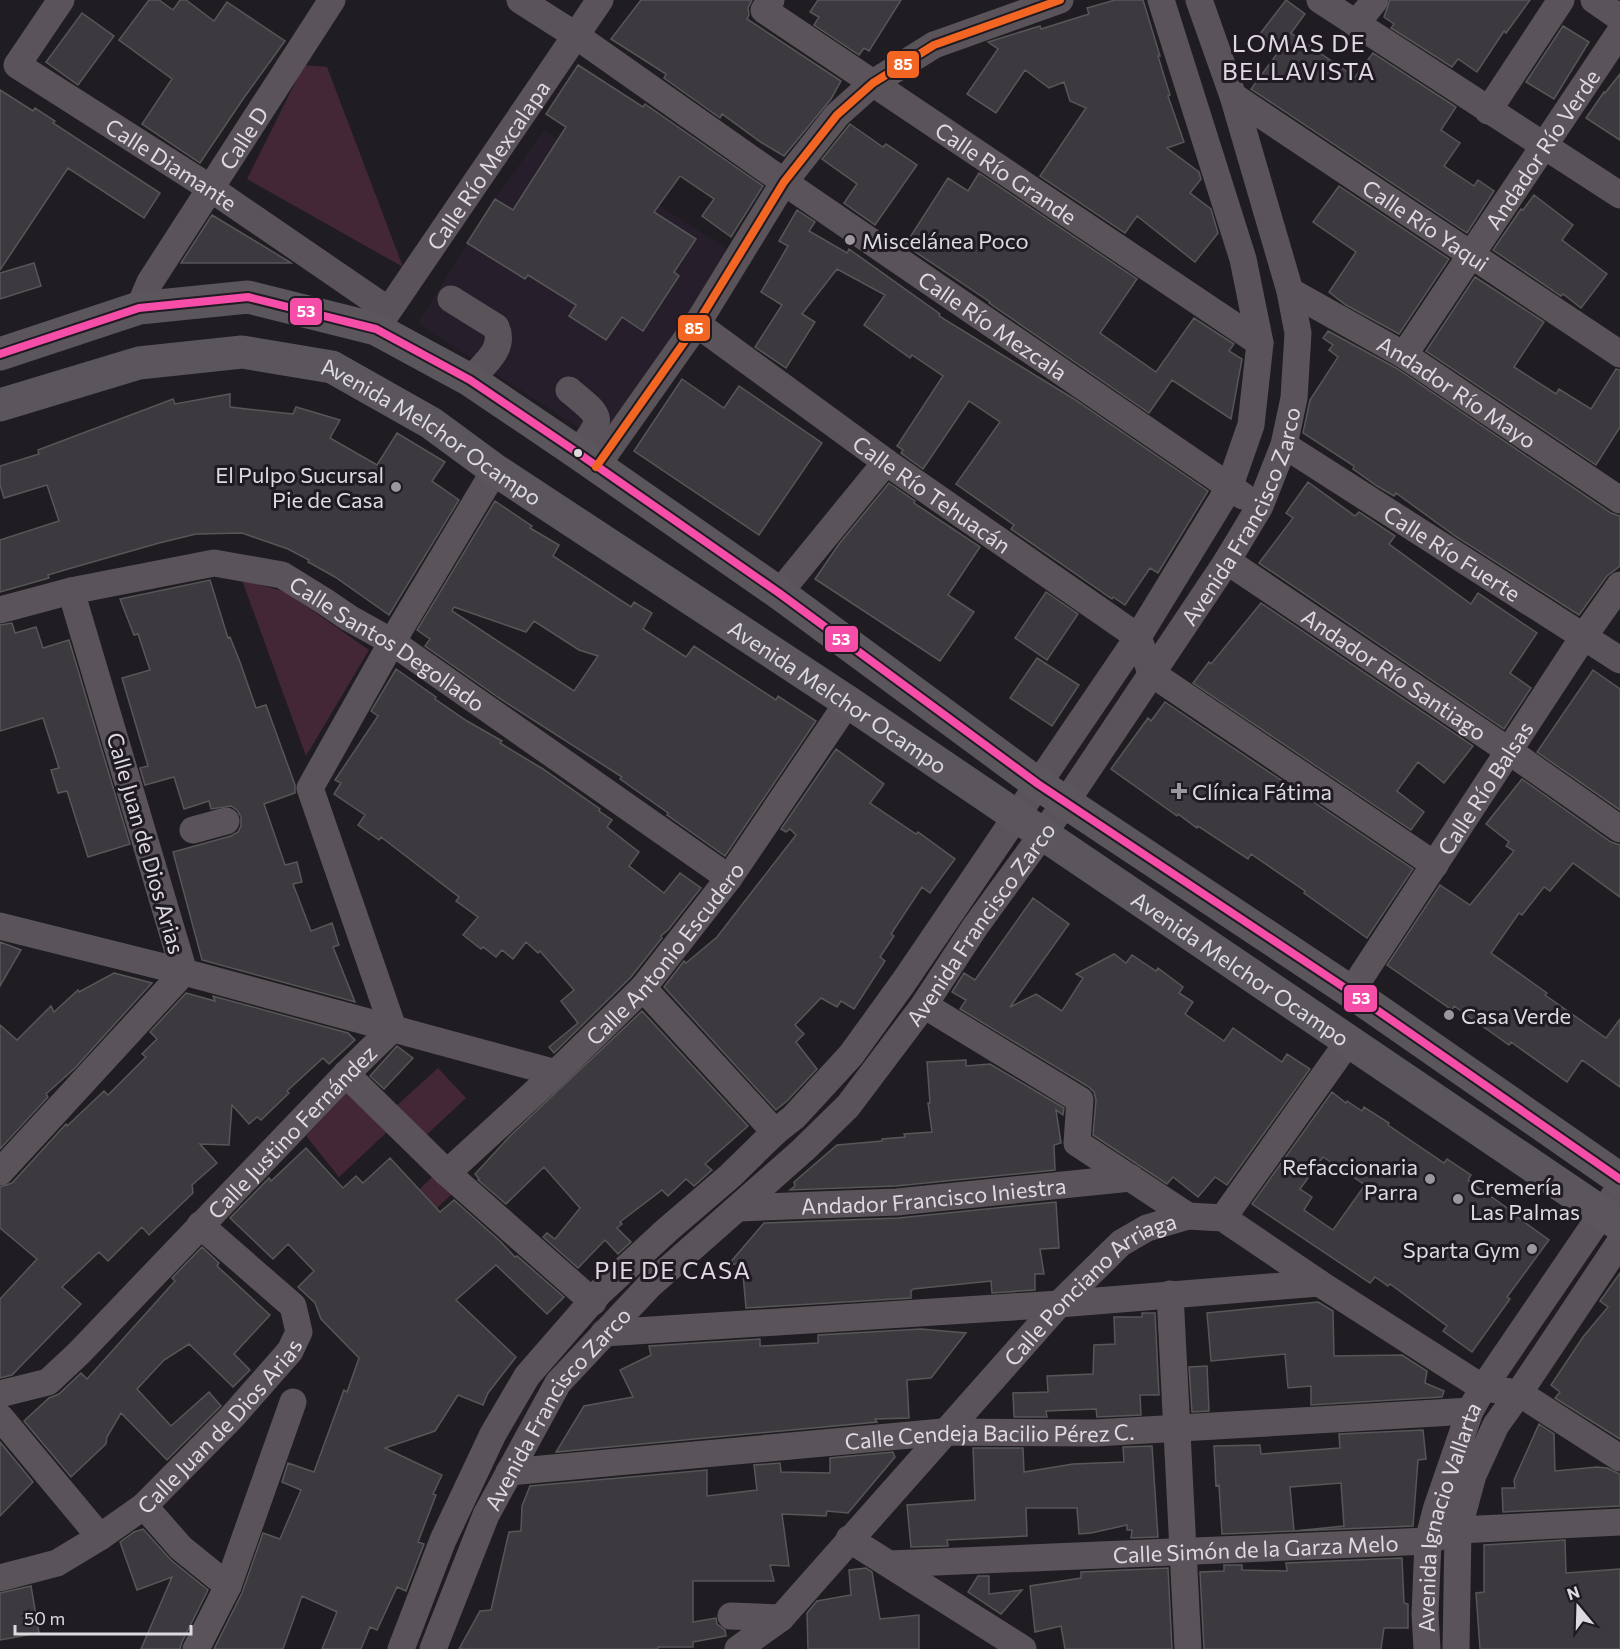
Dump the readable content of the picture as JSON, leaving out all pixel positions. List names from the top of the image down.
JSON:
{
  "streets": {
    "main road": ["Avenida Melchor Ocampo"],
    "street": [
      "Calle D",
      "Andador Río Verde",
      "Calle Diamante",
      "Calle Río Mexcalapa",
      "Calle Río Grande",
      "Calle Río Yaqui",
      "Calle Río Mezcala",
      "Andador Río Mayo",
      "Calle Río Tehuacán",
      "Avenida Francisco Zarco",
      "Calle Río Fuerte",
      "Calle Santos Degollado",
      "Andador Río Santiago",
      "Calle Río Balsas",
      "Calle Juan de Dios Arias",
      "Calle Antonio Escudero",
      "Calle Justino Fernández",
      "Andador Francisco Iniestra",
      "Calle Ponciano Arriaga",
      "Calle Cendeja Bacilio Pérez C.",
      "Avenida Ignacio Vallarta",
      "Calle Simón de la Garza Melo"
    ]
  },
  "crossings": [
    ["Calle D", "Calle Diamante"],
    ["Calle D", "Avenida Melchor Ocampo"],
    ["Andador Río Verde", "Calle Río Yaqui"],
    ["Andador Río Verde", "Andador Río Mayo"],
    ["Calle Diamante", "Calle Río Mexcalapa"],
    ["Calle Diamante", "Avenida Melchor Ocampo"],
    ["Calle Río Mexcalapa", "Calle Río Mezcala"],
    ["Calle Río Mexcalapa", "Avenida Melchor Ocampo"],
    ["Calle Río Grande", "Avenida Francisco Zarco"],
    ["Calle Río Yaqui", "Avenida Francisco Zarco"],
    ["Calle Río Mezcala", "Avenida Francisco Zarco"],
    ["Andador Río Mayo", "Avenida Francisco Zarco"],
    ["Avenida Melchor Ocampo", "Avenida Francisco Zarco"],
    ["Avenida Melchor Ocampo", "Calle Río Balsas"],
    ["Avenida Melchor Ocampo", "Calle Antonio Escudero"],
    ["Avenida Melchor Ocampo", "Avenida Ignacio Vallarta"],
    ["Calle Río Tehuacán", "Avenida Francisco Zarco"],
    ["Avenida Francisco Zarco", "Calle Río Fuerte"],
    ["Avenida Francisco Zarco", "Andador Río Santiago"],
    ["Avenida Francisco Zarco", "Andador Francisco Iniestra"],
    ["Avenida Francisco Zarco", "Calle Cendeja Bacilio Pérez C."],
    ["Calle Río Fuerte", "Calle Río Balsas"],
    ["Calle Santos Degollado", "Calle Juan de Dios Arias"],
    ["Calle Santos Degollado", "Calle Antonio Escudero"],
    ["Calle Santos Degollado", "Calle Justino Fernández"],
    ["Andador Río Santiago", "Calle Río Balsas"],
    ["Calle Juan de Dios Arias", "Calle Justino Fernández"],
    ["Calle Ponciano Arriaga", "Calle Cendeja Bacilio Pérez C."],
    ["Calle Cendeja Bacilio Pérez C.", "Avenida Ignacio Vallarta"],
    ["Avenida Ignacio Vallarta", "Calle Simón de la Garza Melo"]
  ],
  "districts": ["LOMAS DE BELLAVISTA", "PIE DE CASA"],
  "places": {
    "other": [
      "Miscelánea Poco",
      "El Pulpo Sucursal Pie de Casa",
      "Casa Verde",
      "Refaccionaria Parra",
      "Cremería Las Palmas",
      "Sparta Gym"
    ],
    "health": ["Clínica Fátima"]
  },
  "lines": ["transit line 85", "transit line 53"],
  "scale_bar": "50 m",
  "north": "top"
}
